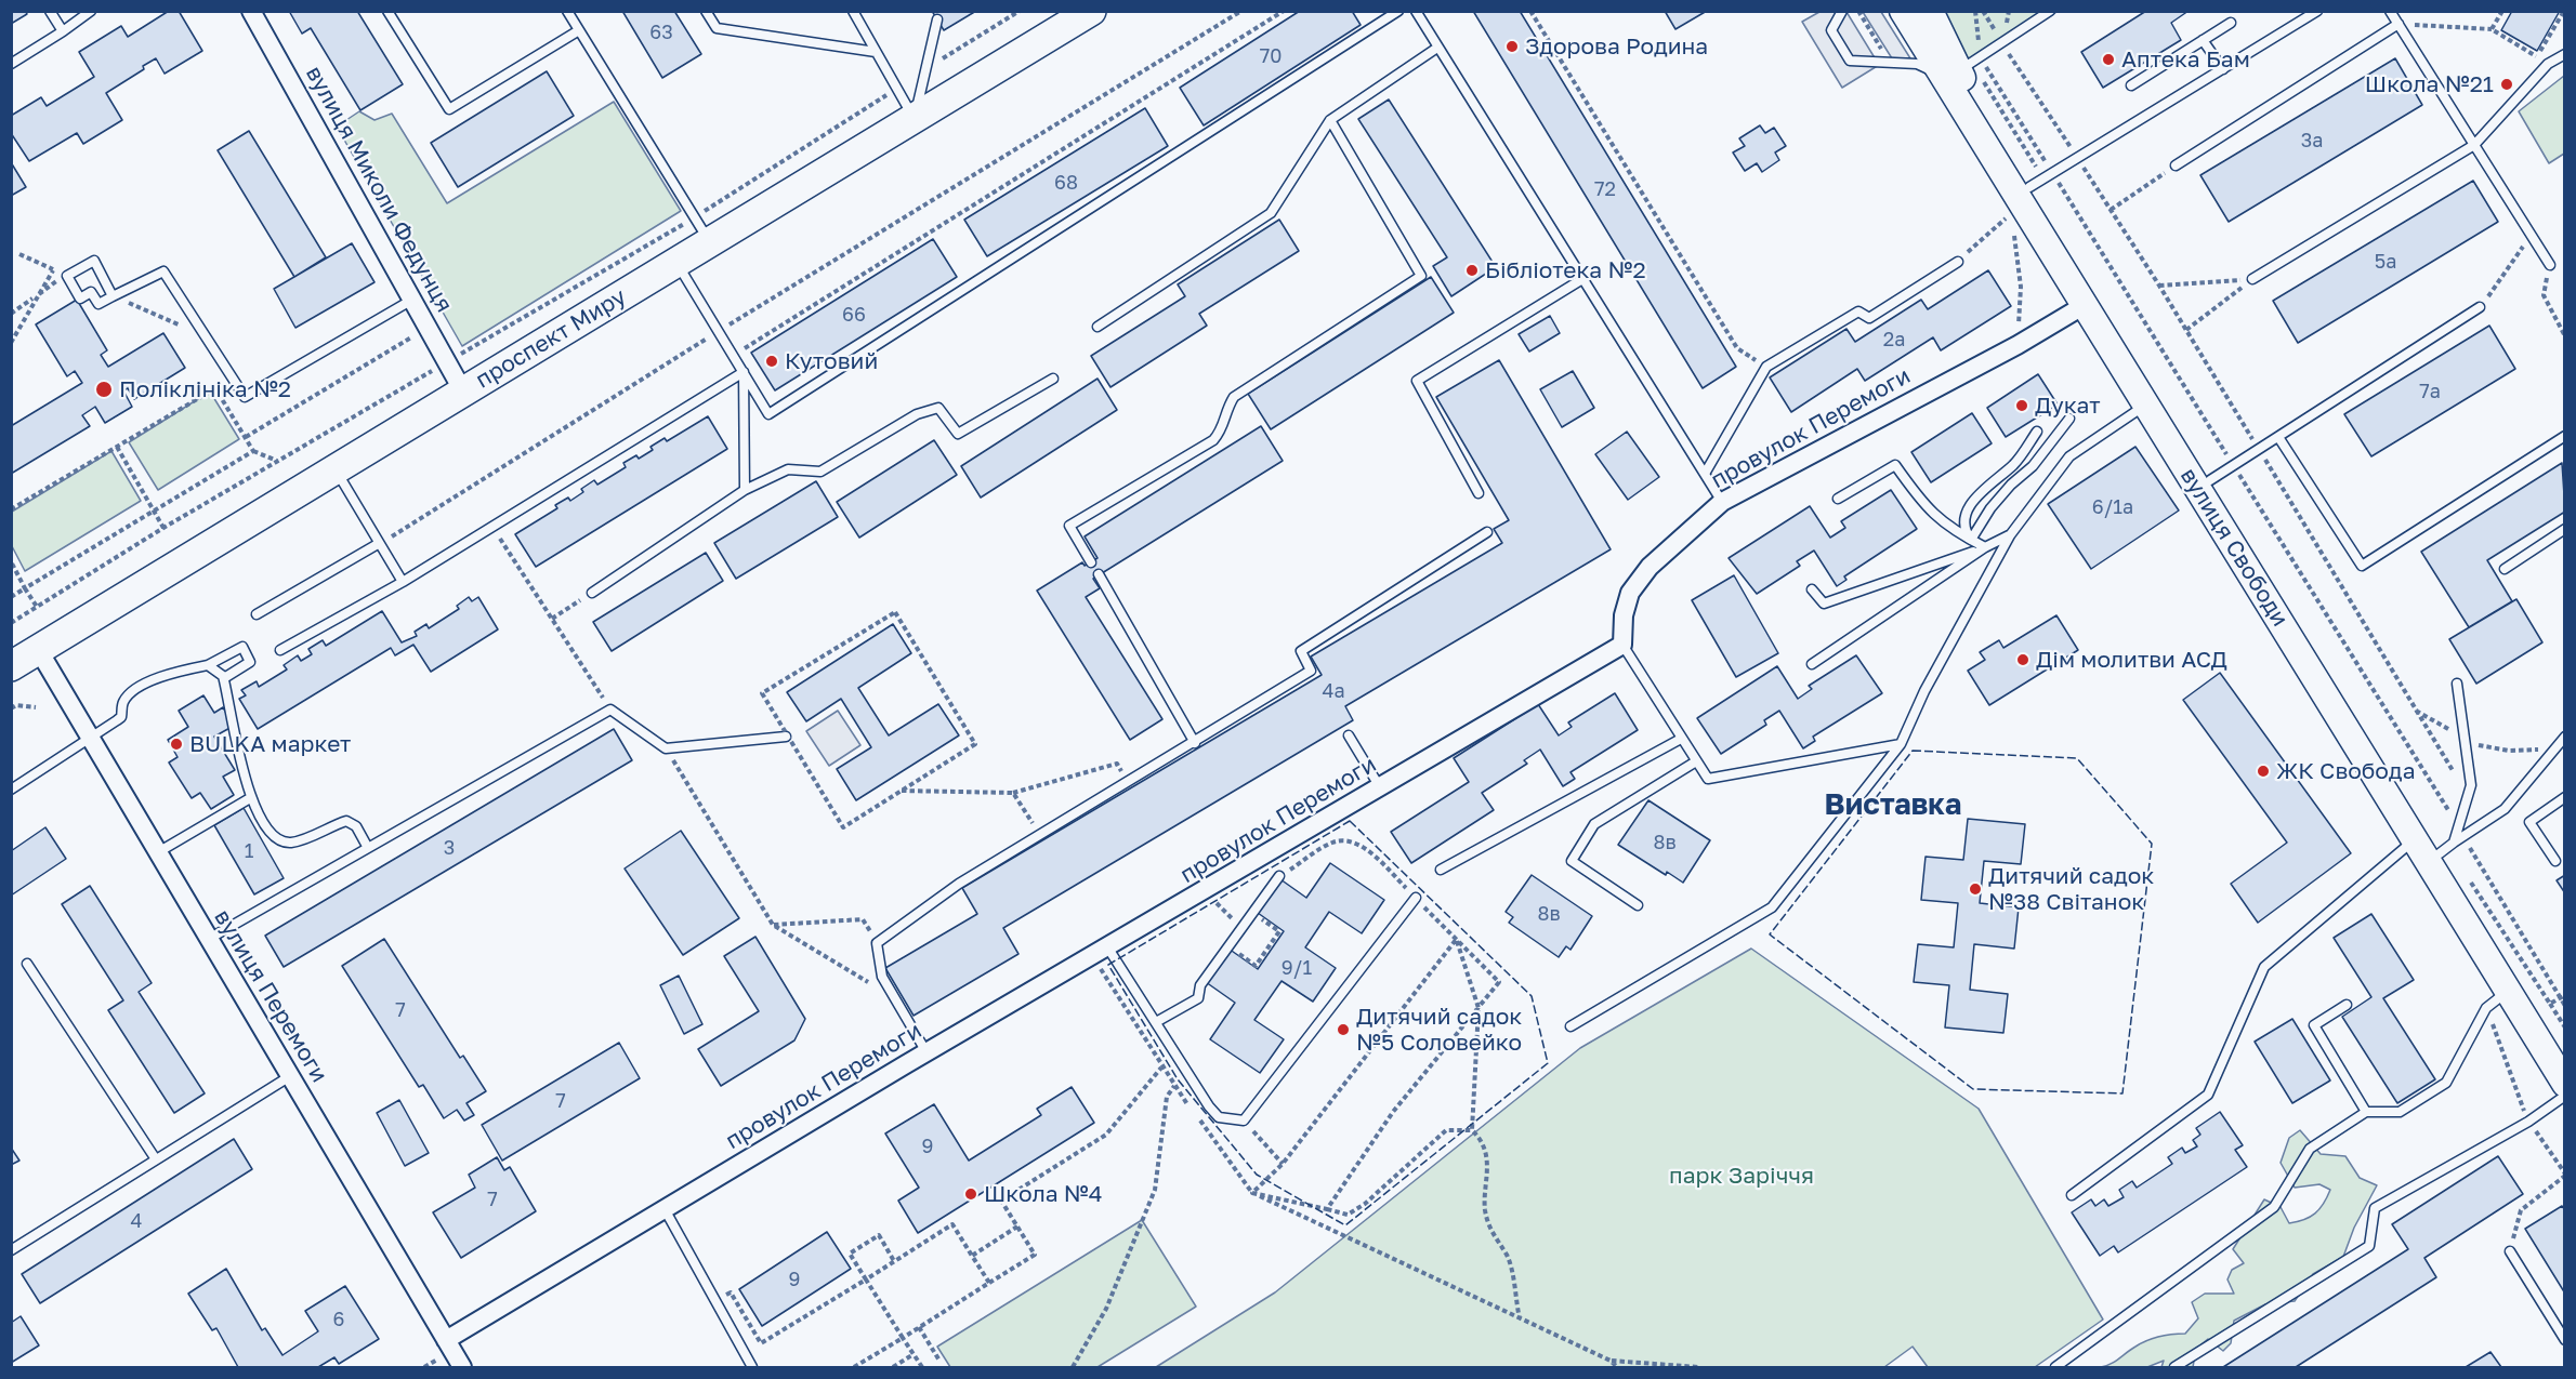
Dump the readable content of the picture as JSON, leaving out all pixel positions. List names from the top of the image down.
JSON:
{
  "streets": {
    "main road": ["проспект Миру", "вулиця Свободи"],
    "street": ["вулиця Миколи Федунця", "провулок Перемоги", "вулиця Перемоги"]
  },
  "crossings": [
    ["вулиця Миколи Федунця", "проспект Миру"],
    ["проспект Миру", "вулиця Перемоги"],
    ["провулок Перемоги", "вулиця Свободи"],
    ["провулок Перемоги", "вулиця Перемоги"]
  ],
  "districts": ["Виставка"],
  "parks": ["парк Заріччя"],
  "places": [
    "Здорова Родина",
    "Аптека Бам",
    "Школа №21",
    "Бібліотека №2",
    "Кутовий",
    "Поліклініка №2",
    "Дукат",
    "Дім молитви АСД",
    "BULKA маркет",
    "ЖК Свобода",
    "Дитячий садок №38 Світанок",
    "Дитячий садок №5 Соловейко",
    "Школа №4"
  ],
  "house_numbers": [
    "63",
    "70",
    "3а",
    "68",
    "72",
    "5а",
    "66",
    "2а",
    "7а",
    "6/1а",
    "4а",
    "8в",
    "3",
    "1",
    "8в",
    "9/1",
    "7",
    "7",
    "9",
    "7",
    "4",
    "9",
    "6"
  ]
}
